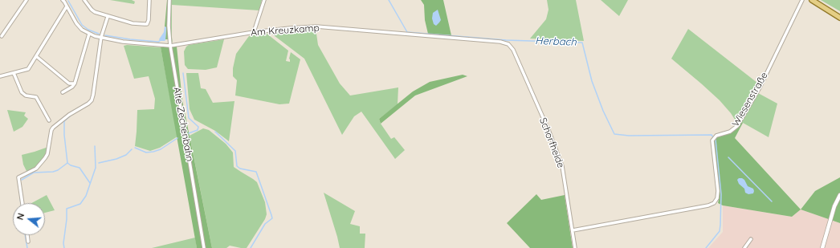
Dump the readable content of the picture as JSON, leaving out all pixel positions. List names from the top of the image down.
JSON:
{
  "streets": {
    "street": [
      "Am Kreuzkamp",
      "Wiesenstraße",
      "Alte Zechenbahn",
      "Schorfheide"
    ]
  },
  "crossings": [
    ["Am Kreuzkamp", "Alte Zechenbahn"],
    ["Am Kreuzkamp", "Schorfheide"],
    ["Wiesenstraße", "Schorfheide"]
  ],
  "water": ["Herbach"],
  "north": "left"
}
